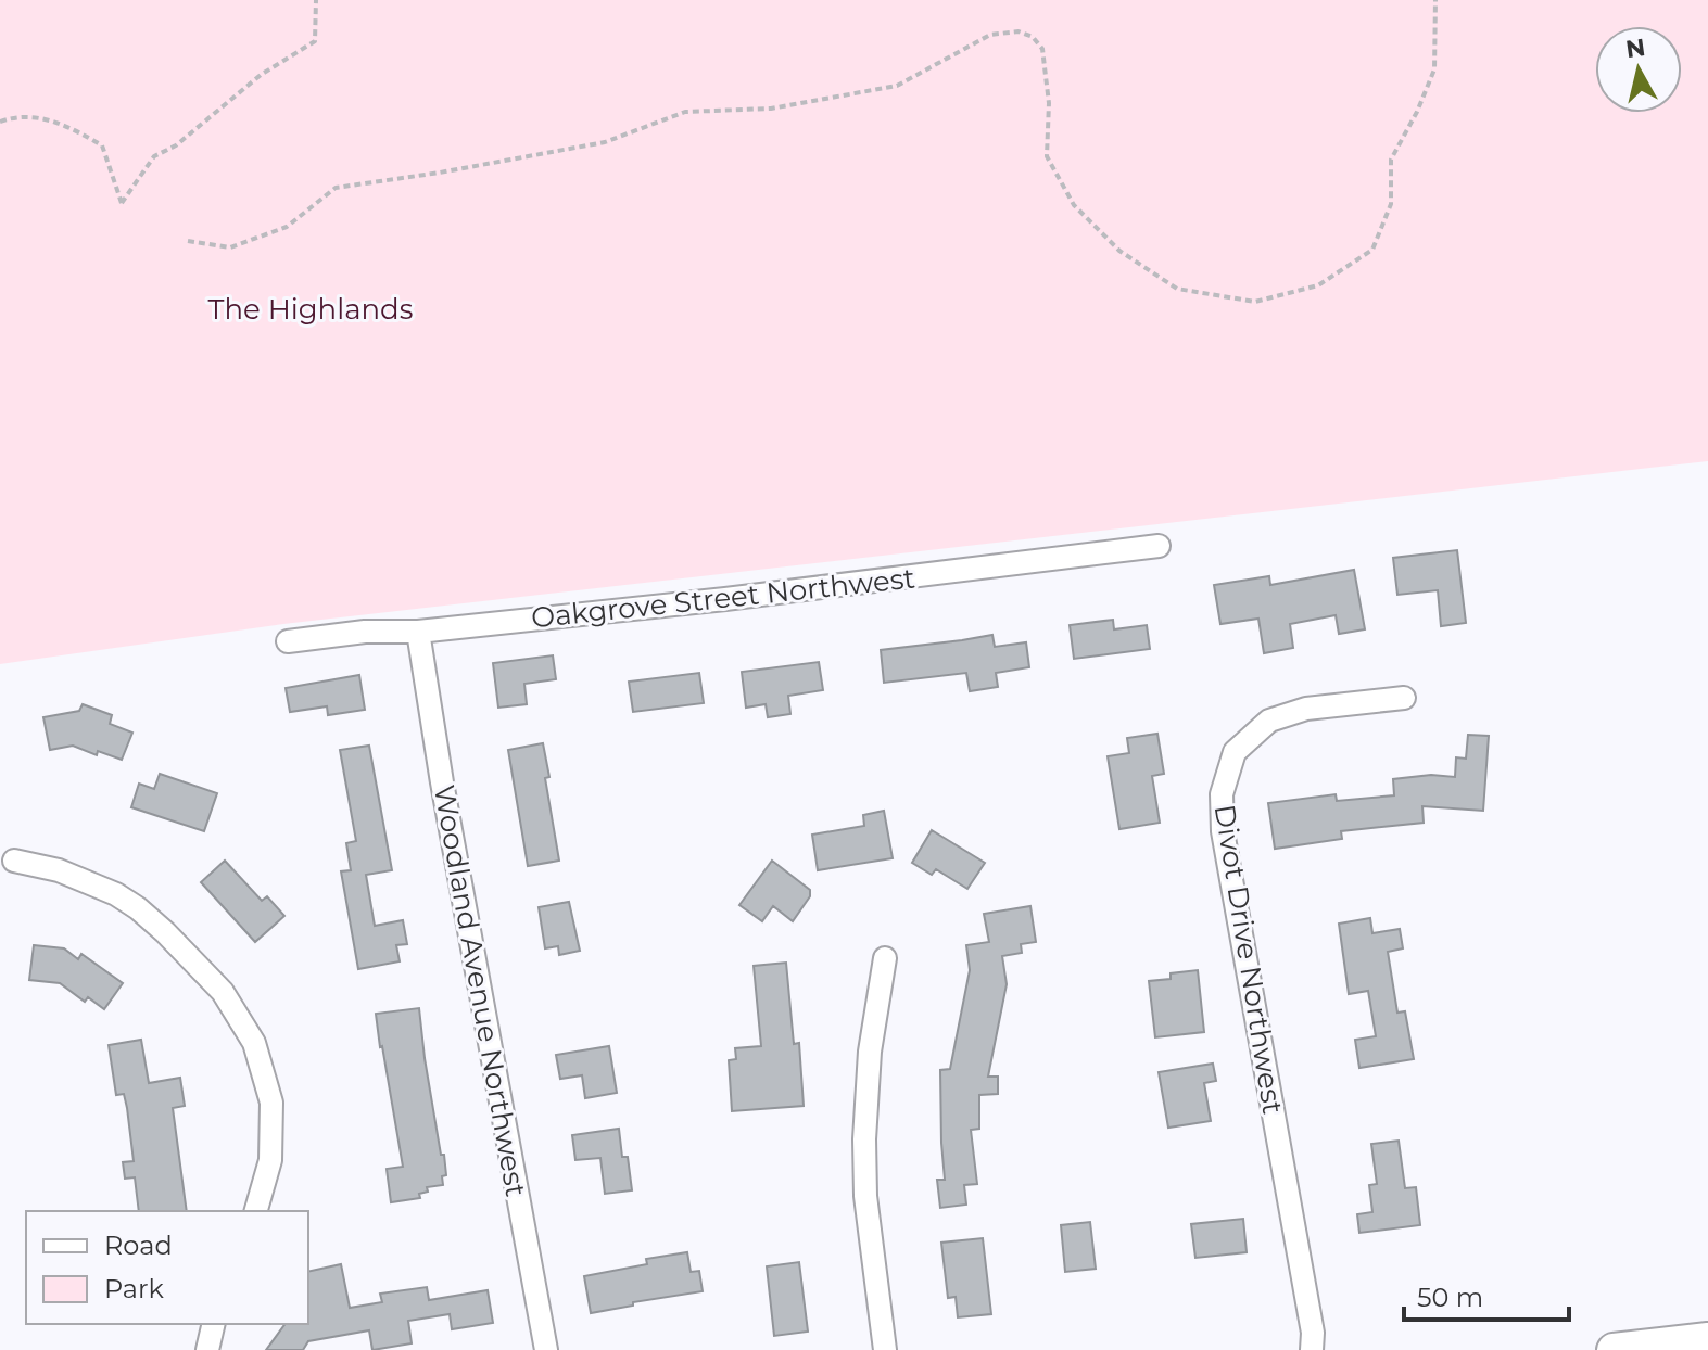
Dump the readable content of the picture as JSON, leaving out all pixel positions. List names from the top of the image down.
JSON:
{
  "streets": {
    "street": ["Oakgrove Street Northwest", "Divot Drive Northwest", "Woodland Avenue Northwest"]
  },
  "crossings": [
    ["Oakgrove Street Northwest", "Woodland Avenue Northwest"]
  ],
  "parks": ["The Highlands"],
  "legend": ["Road", "Park"],
  "scale_bar": "50 m",
  "north": "top"
}
